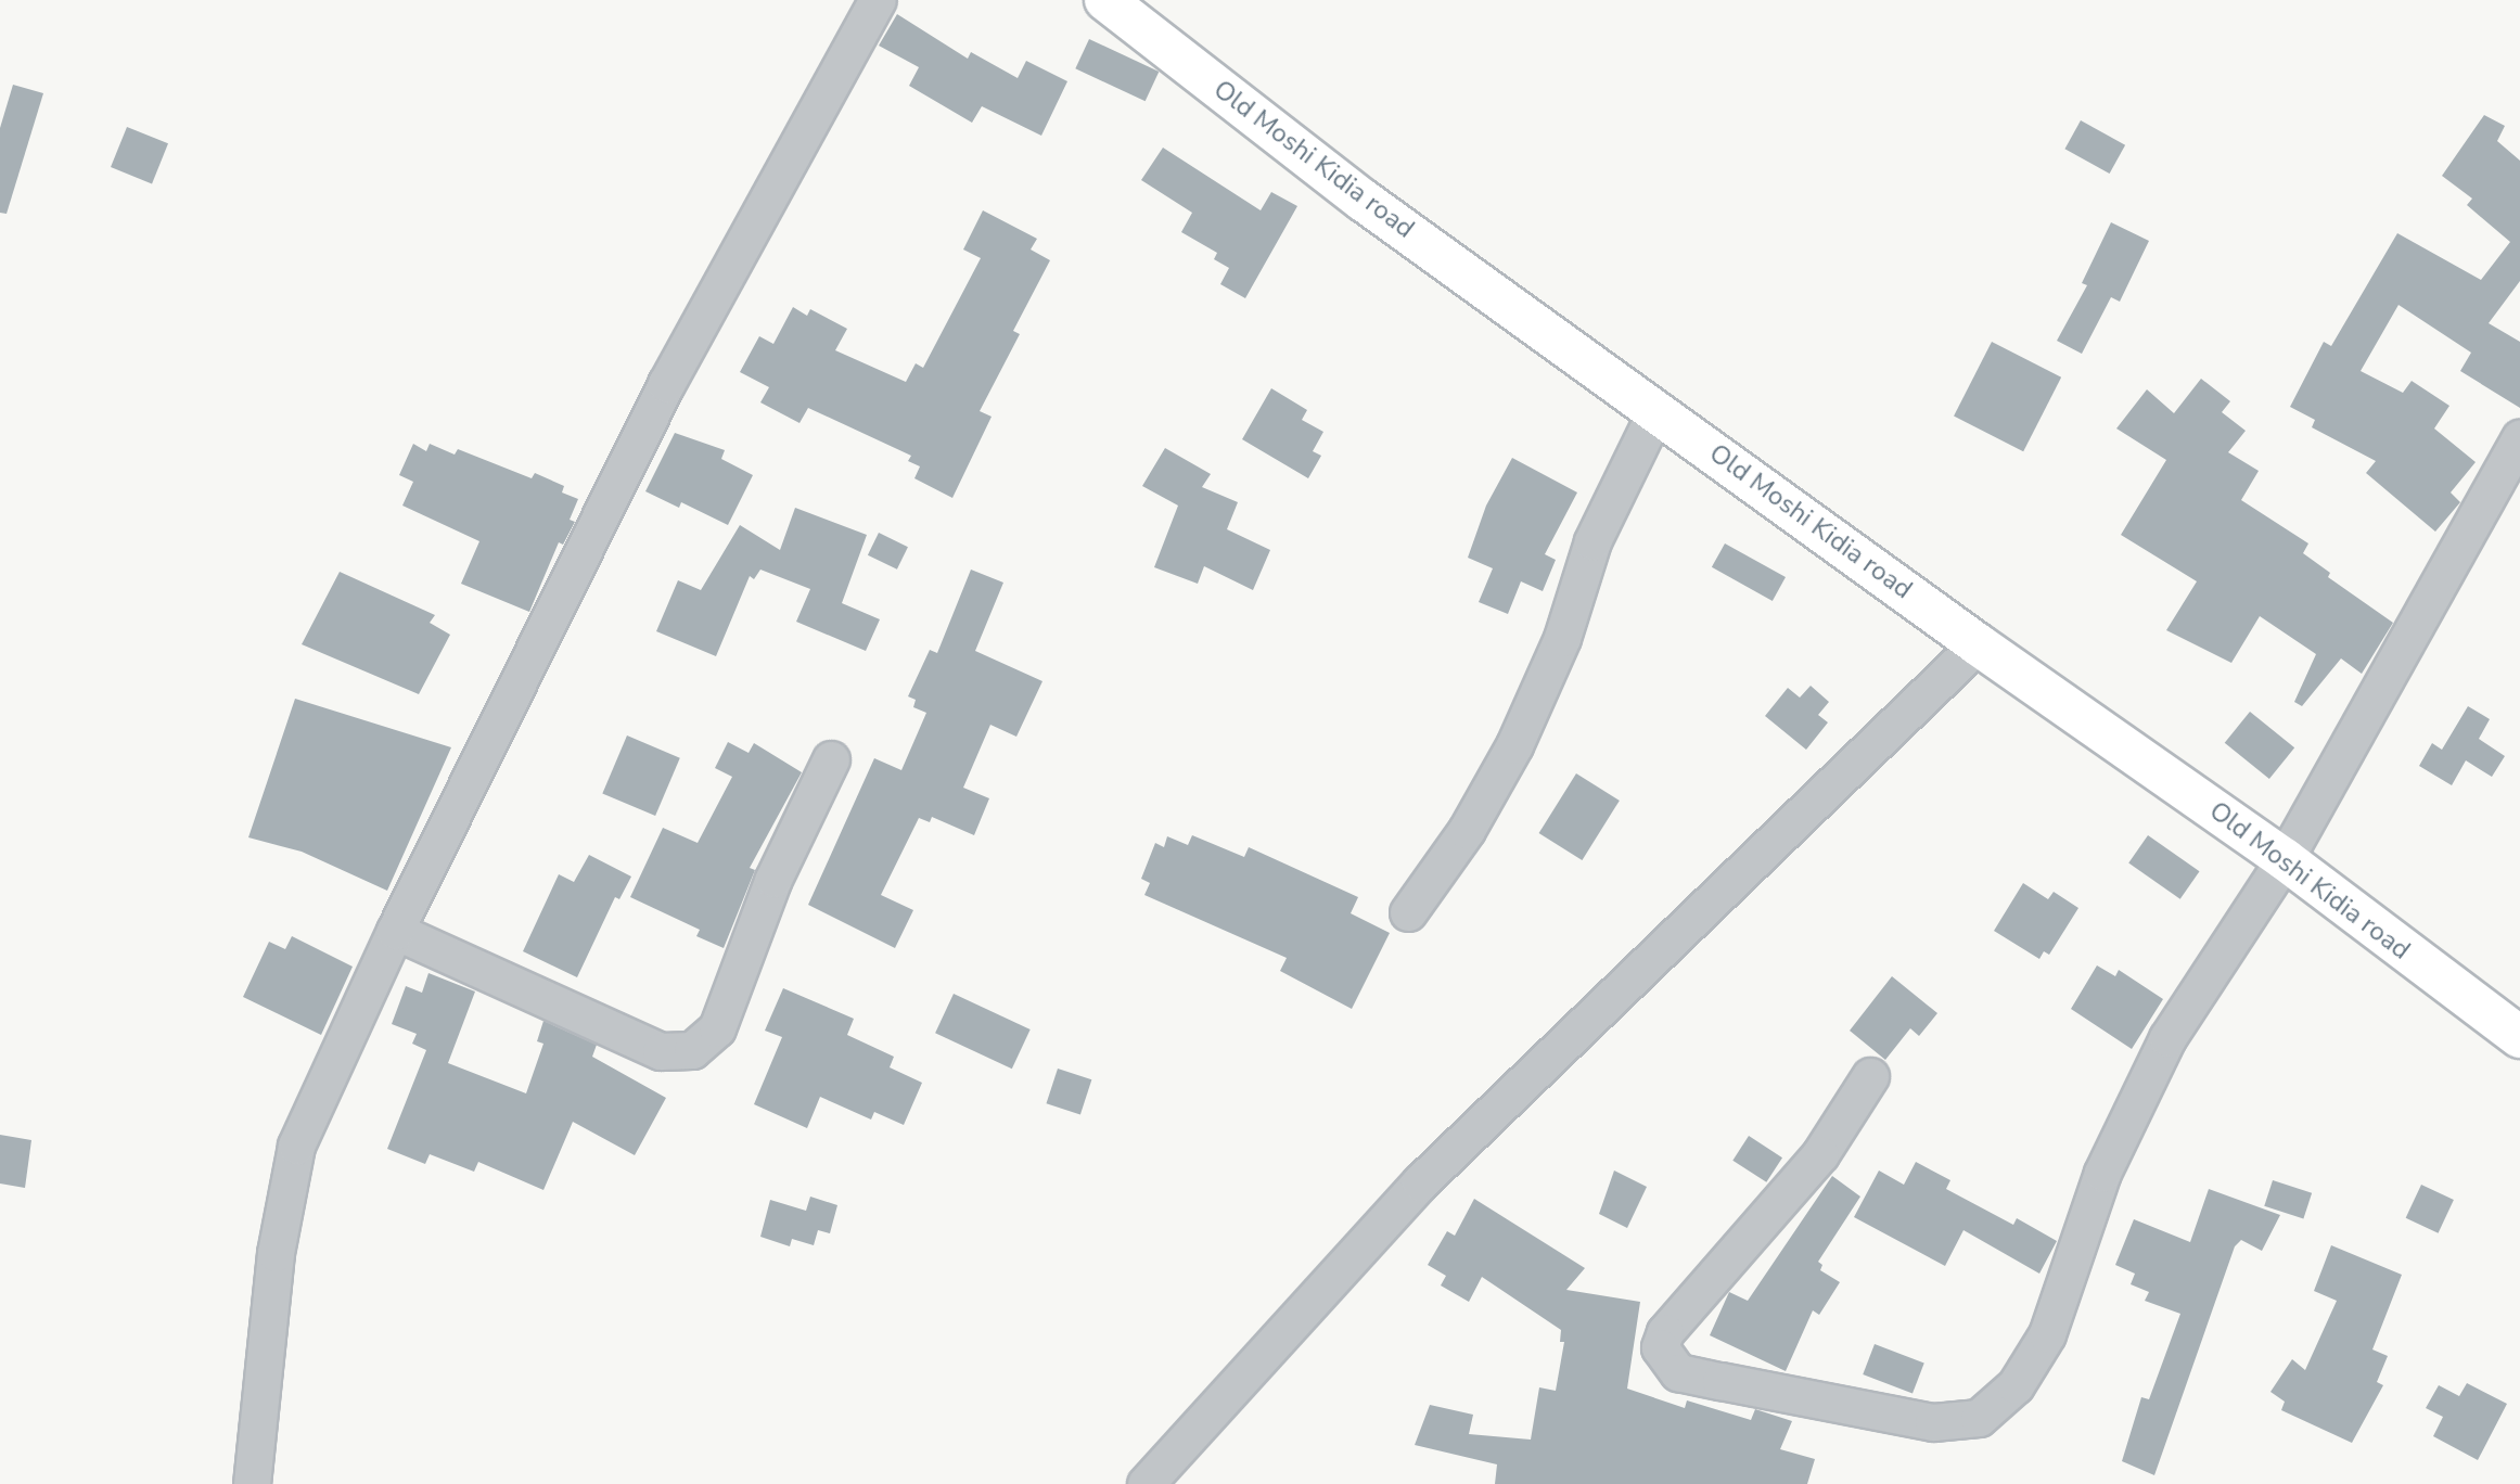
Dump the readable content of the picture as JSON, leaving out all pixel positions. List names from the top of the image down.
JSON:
{
  "streets": {
    "street": ["Old Moshi Kidia road"]
  }
}
